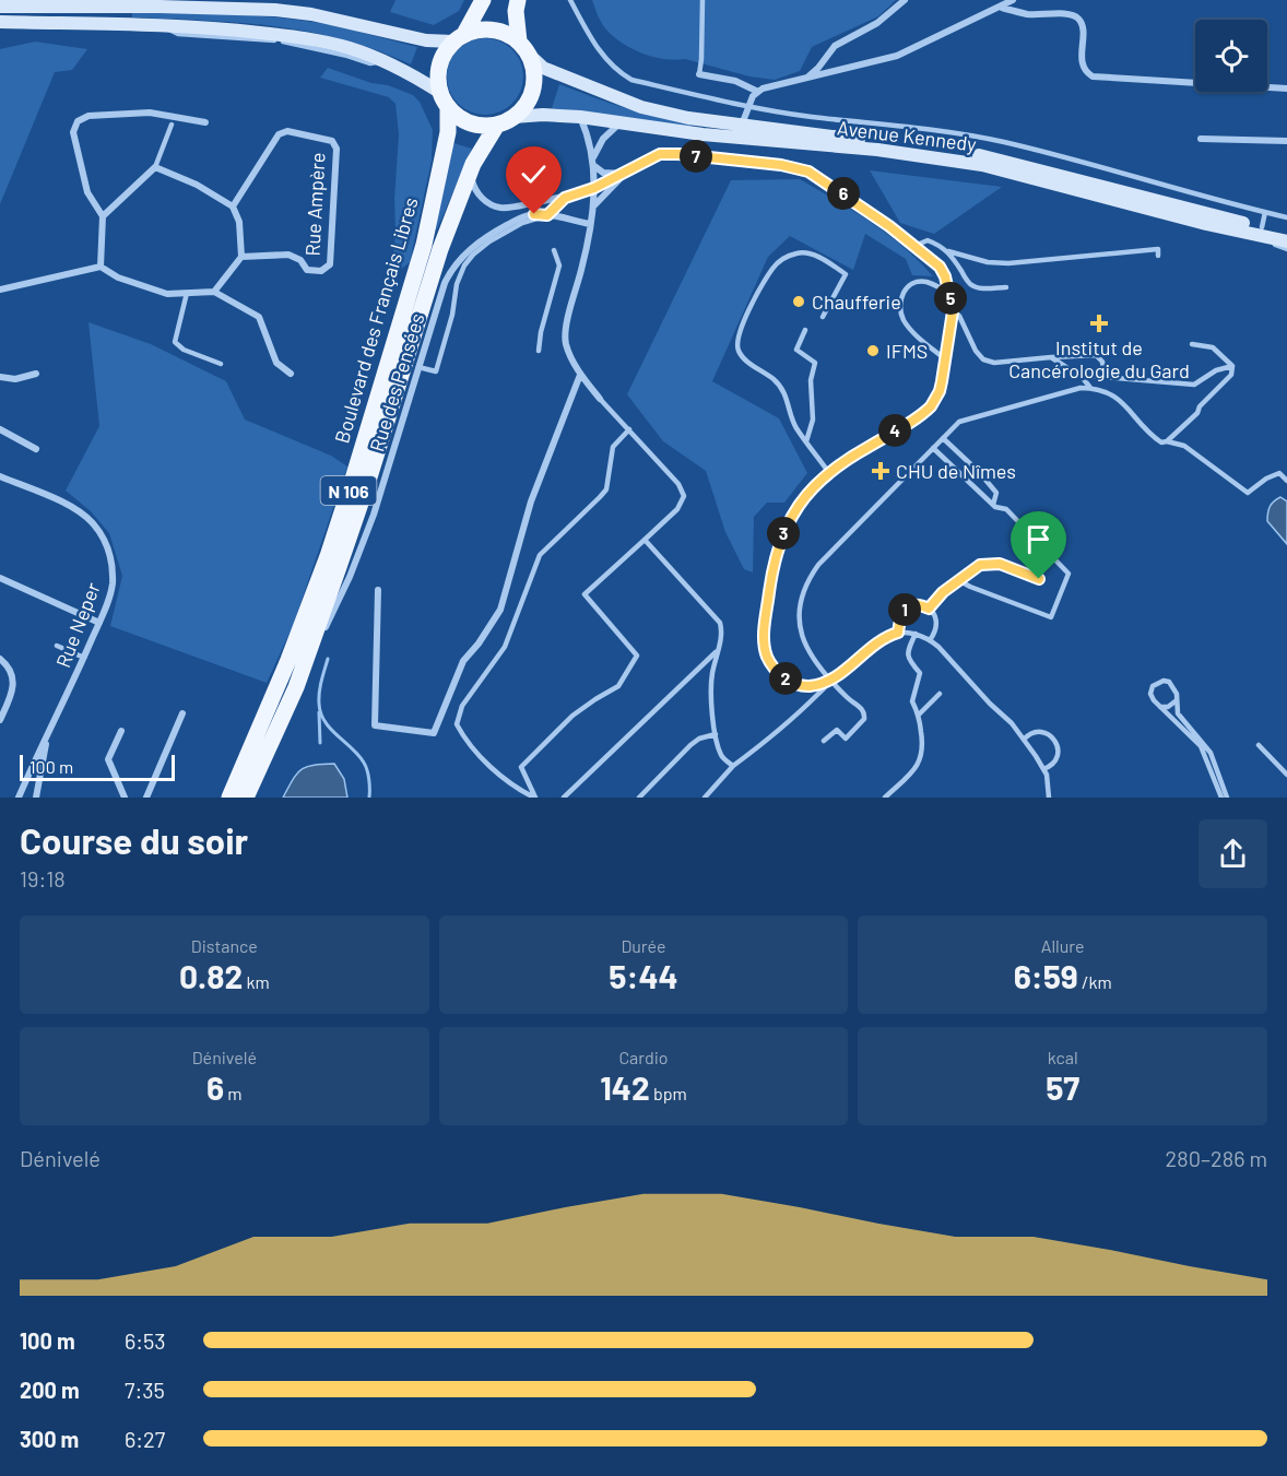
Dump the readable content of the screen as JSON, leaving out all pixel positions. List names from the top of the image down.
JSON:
{
  "streets": {
    "main road": ["Avenue Kennedy", "Boulevard des Français Libres", "N 106"],
    "street": ["Rue Ampère", "Rue des Pensées", "Rue Neper"]
  },
  "crossings": [
    ["Avenue Kennedy", "Boulevard des Français Libres"],
    ["Boulevard des Français Libres", "Rue des Pensées"]
  ],
  "places": {
    "other": ["Chaufferie", "IFMS"],
    "health": ["Institut de Cancérologie du Gard", "CHU de Nîmes"]
  },
  "scale_bar": "100 m",
  "page": {
    "pins": [
      "7",
      "6",
      "5",
      "4",
      "3",
      "1",
      "2"
    ],
    "scale": "100 m",
    "heading": ["Course du soir", "19:18"],
    "stats": [
      ["Distance", "0.82 km"],
      ["Durée", "5:44"],
      ["Allure", "6:59 /km"],
      ["Dénivelé", "6 m"],
      ["Cardio", "142 bpm"],
      ["kcal", "57"]
    ],
    "chart": ["Dénivelé", "280–286 m"],
    "list": [
      {
        "name": "100 m",
        "note": "6:53"
      },
      {
        "name": "200 m",
        "note": "7:35"
      },
      {
        "name": "300 m",
        "note": "6:27"
      }
    ]
  }
}
